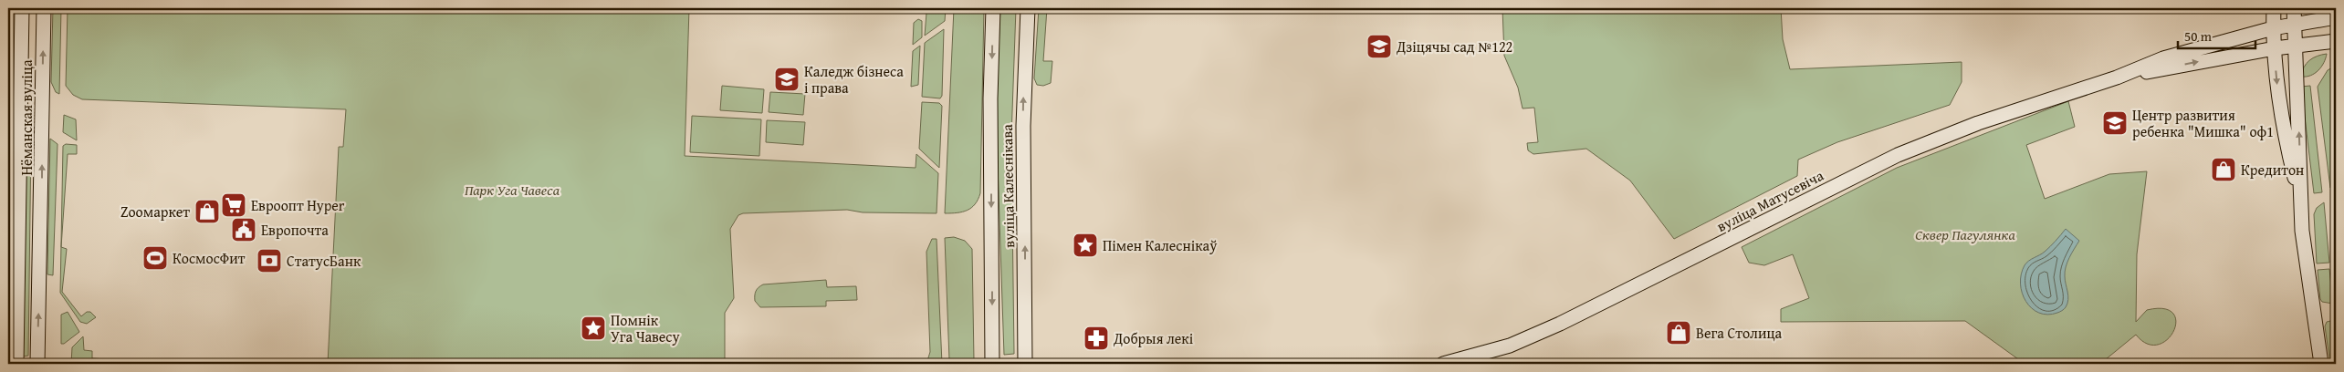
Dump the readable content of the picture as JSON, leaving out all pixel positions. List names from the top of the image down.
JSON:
{
  "streets": {
    "main road": ["Нёманская вуліца", "вуліца Калеснікава", "вуліца Матусевіча"]
  },
  "parks": ["Парк Уга Чавеса", "Сквер Пагулянка"],
  "places": {
    "school or university": ["Дзіцячы сад №122", "Каледж бізнеса і права", "Центр развития ребенка \"Мишка\" оф1"],
    "shop": ["Кредитон", "Zooмаркет", "Вега Столица"],
    "supermarket": ["Евроопт Hyper"],
    "public building": ["Европочта"],
    "place": ["Пімен Калеснікаў", "Помнік Уга Чавесу"],
    "sports": ["КосмосФит"],
    "bank": ["СтатусБанк"],
    "pharmacy": ["Добрыя лекі"]
  },
  "scale_bar": "50 m"
}
